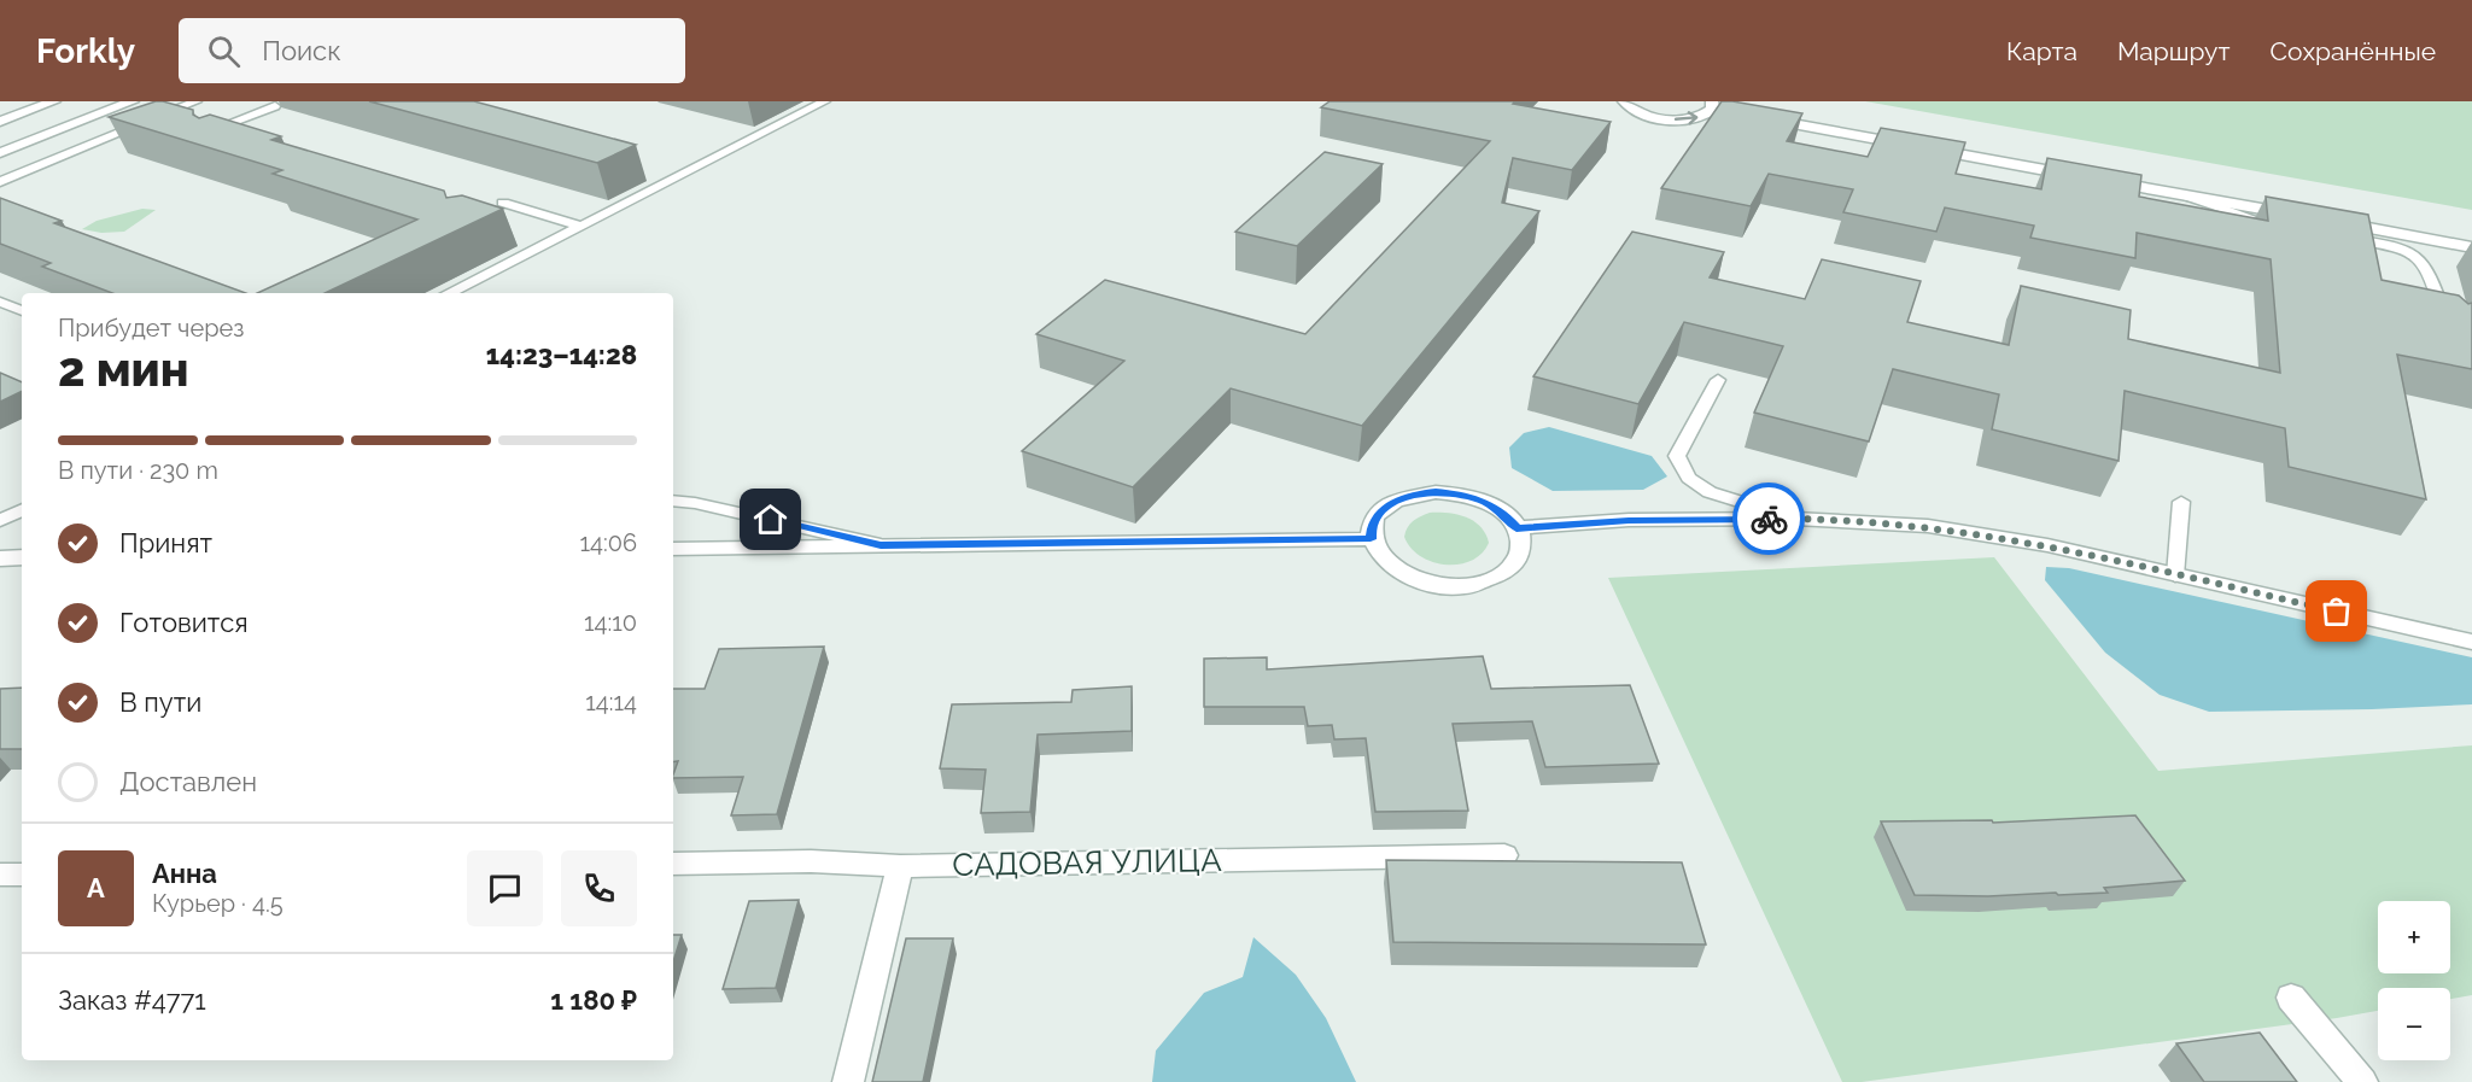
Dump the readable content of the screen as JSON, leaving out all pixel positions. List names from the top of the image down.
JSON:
{
  "streets": {
    "street": ["САДОВАЯ УЛИЦА"]
  },
  "page": {
    "header": "Forkly",
    "search": "Поиск",
    "nav": ["Карта", "Маршрут", "Сохранённые"],
    "heading": ["2 мин", "Прибудет через", "14:23–14:28"],
    "panel": [
      "Анна",
      "Курьер · 4.5",
      "Заказ #4771",
      "1 180 ₽"
    ],
    "bar": "В пути · 230 m",
    "list": [
      ["Принят", "14:06"],
      ["Готовится", "14:10"],
      ["В пути", "14:14"],
      "Доставлен"
    ],
    "round": "А",
    "map_buttons": ["+", "−"]
  }
}
